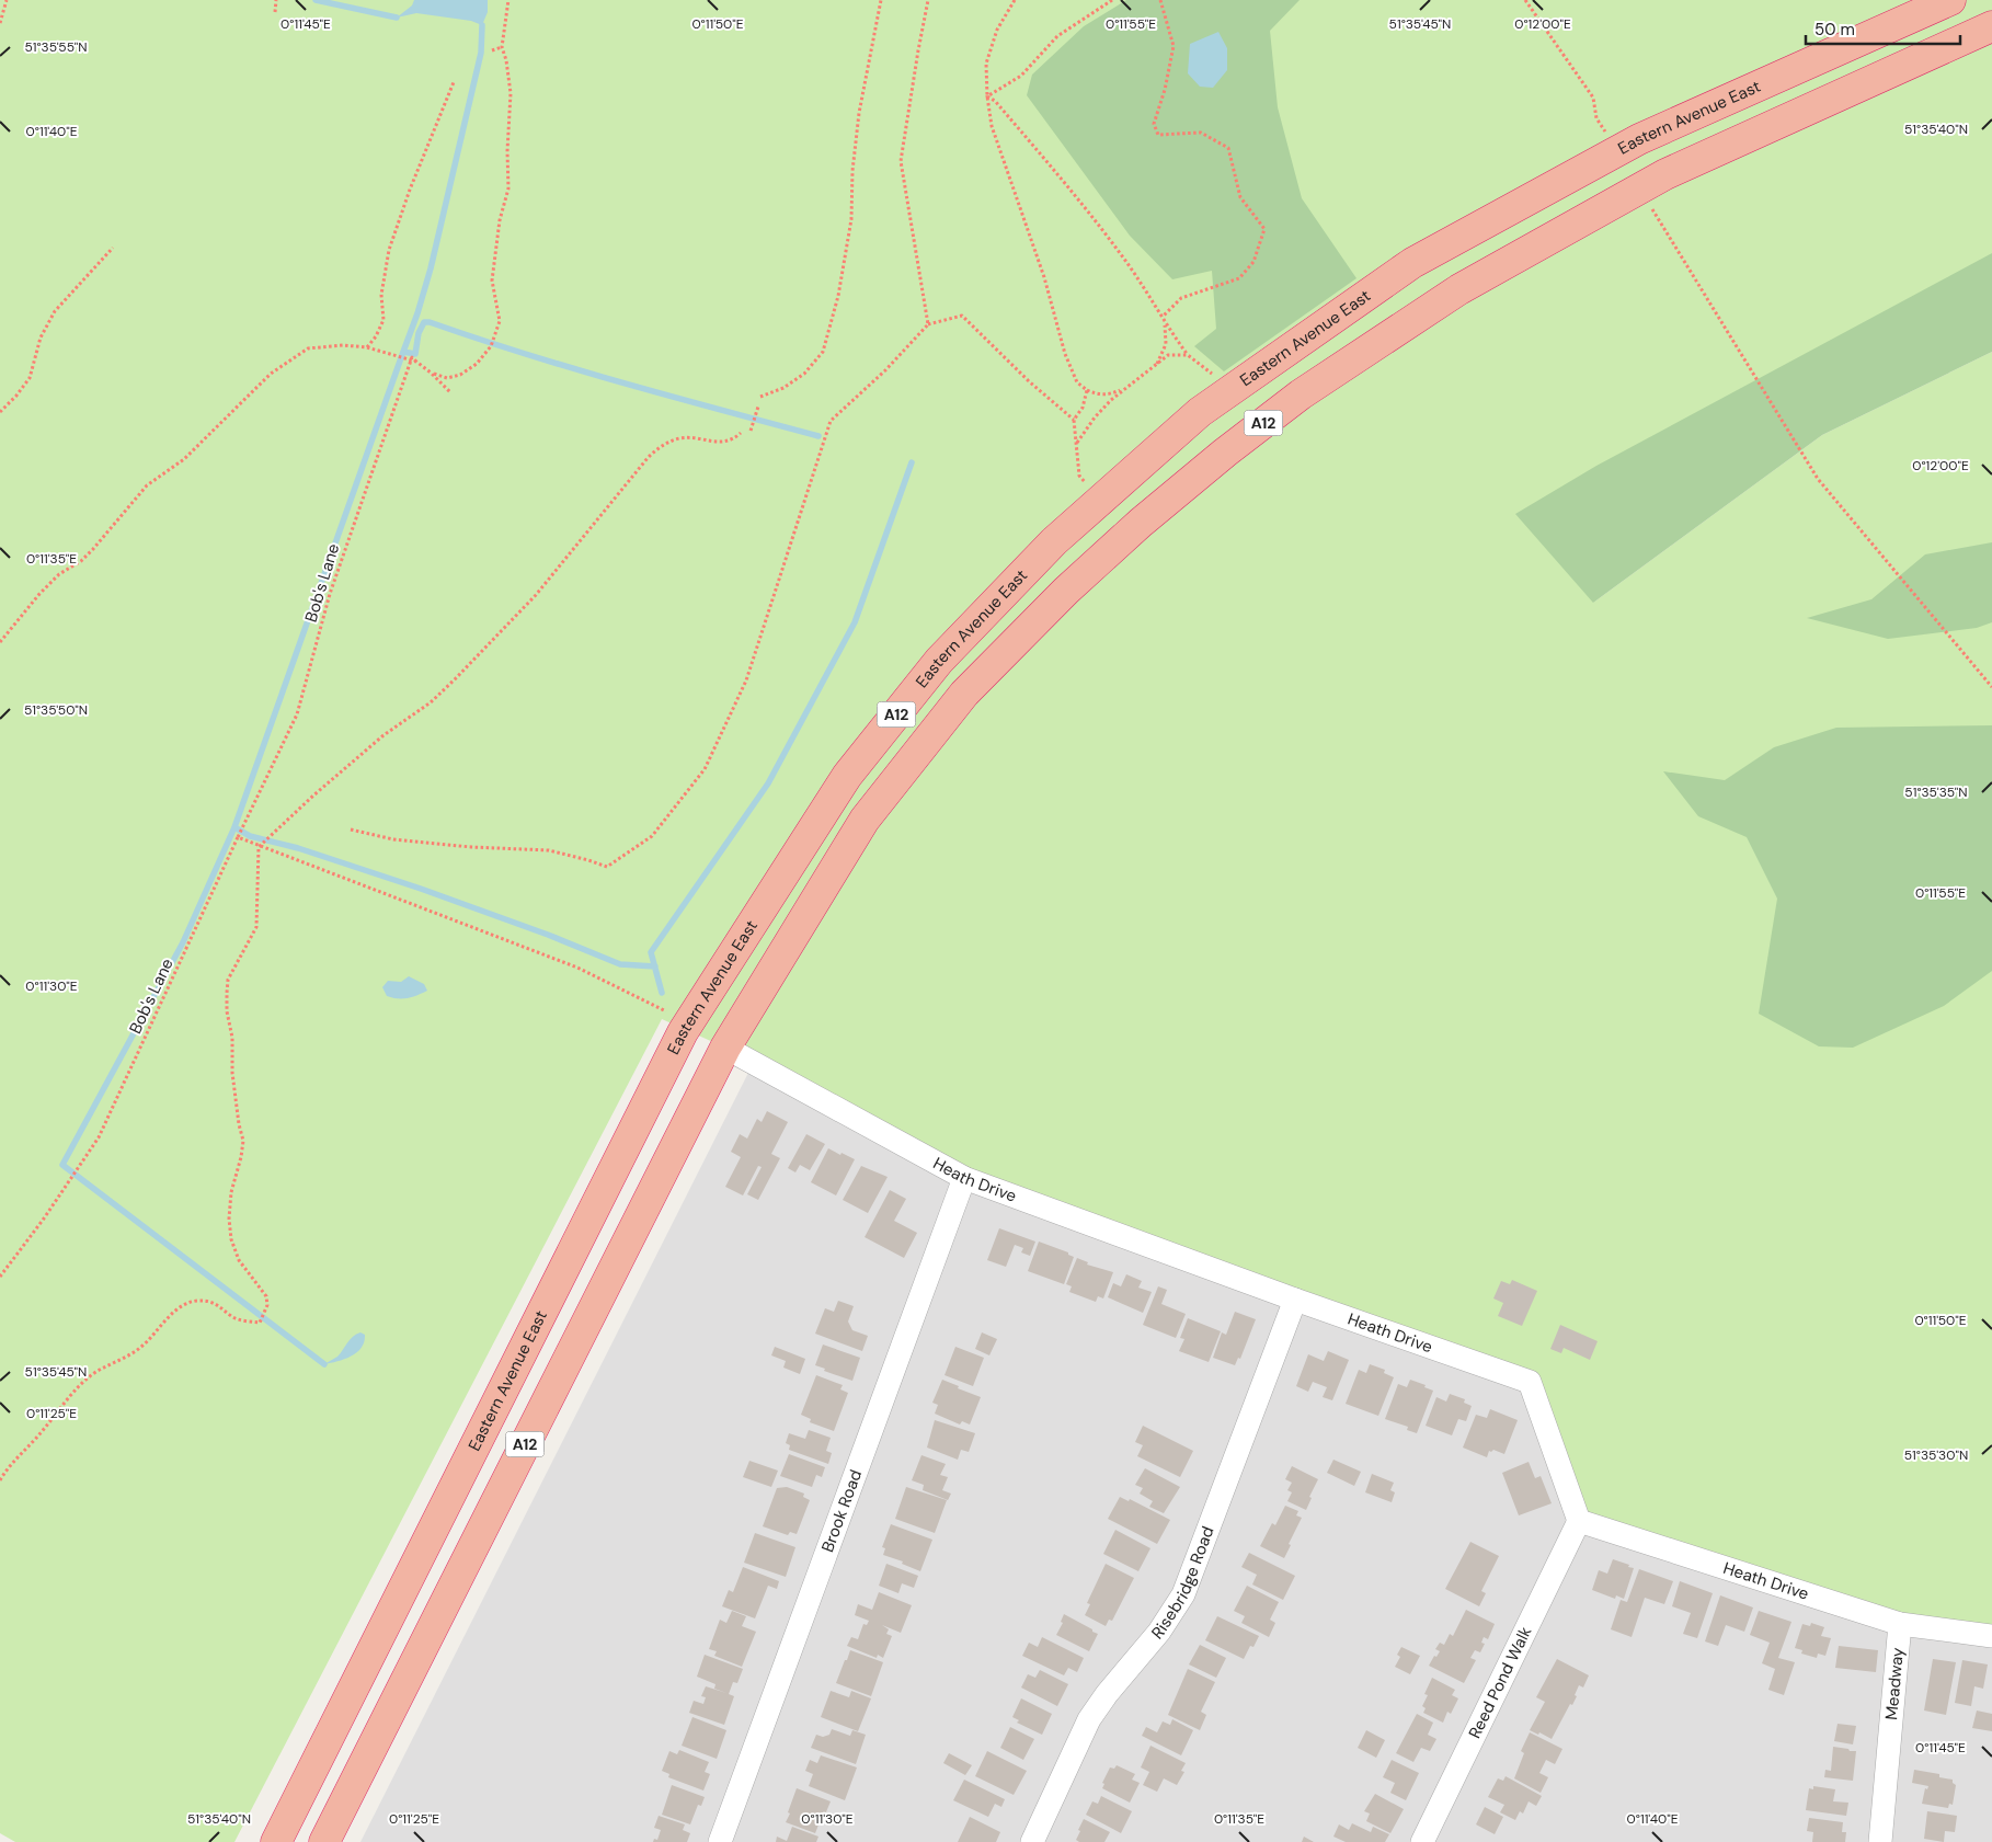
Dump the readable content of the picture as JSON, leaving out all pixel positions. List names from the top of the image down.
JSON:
{
  "streets": {
    "highway": ["Eastern Avenue East", "A12"],
    "street": [
      "Heath Drive",
      "Brook Road",
      "Risebridge Road",
      "Reed Pond Walk",
      "Meadway"
    ],
    "path": ["Bob's Lane"]
  },
  "crossings": [
    ["A12", "Heath Drive"],
    ["Heath Drive", "Brook Road"],
    ["Heath Drive", "Risebridge Road"],
    ["Heath Drive", "Reed Pond Walk"],
    ["Heath Drive", "Meadway"]
  ],
  "scale_bar": "50 m",
  "coordinates": [
    "51°35'45\"N",
    "0°12'00\"E",
    "0°11'45\"E",
    "0°11'50\"E",
    "0°11'55\"E",
    "51°35'55\"N",
    "51°35'40\"N",
    "0°11'40\"E",
    "0°11'35\"E",
    "51°35'50\"N",
    "51°35'35\"N",
    "0°11'30\"E",
    "0°11'25\"E",
    "51°35'30\"N"
  ]
}
